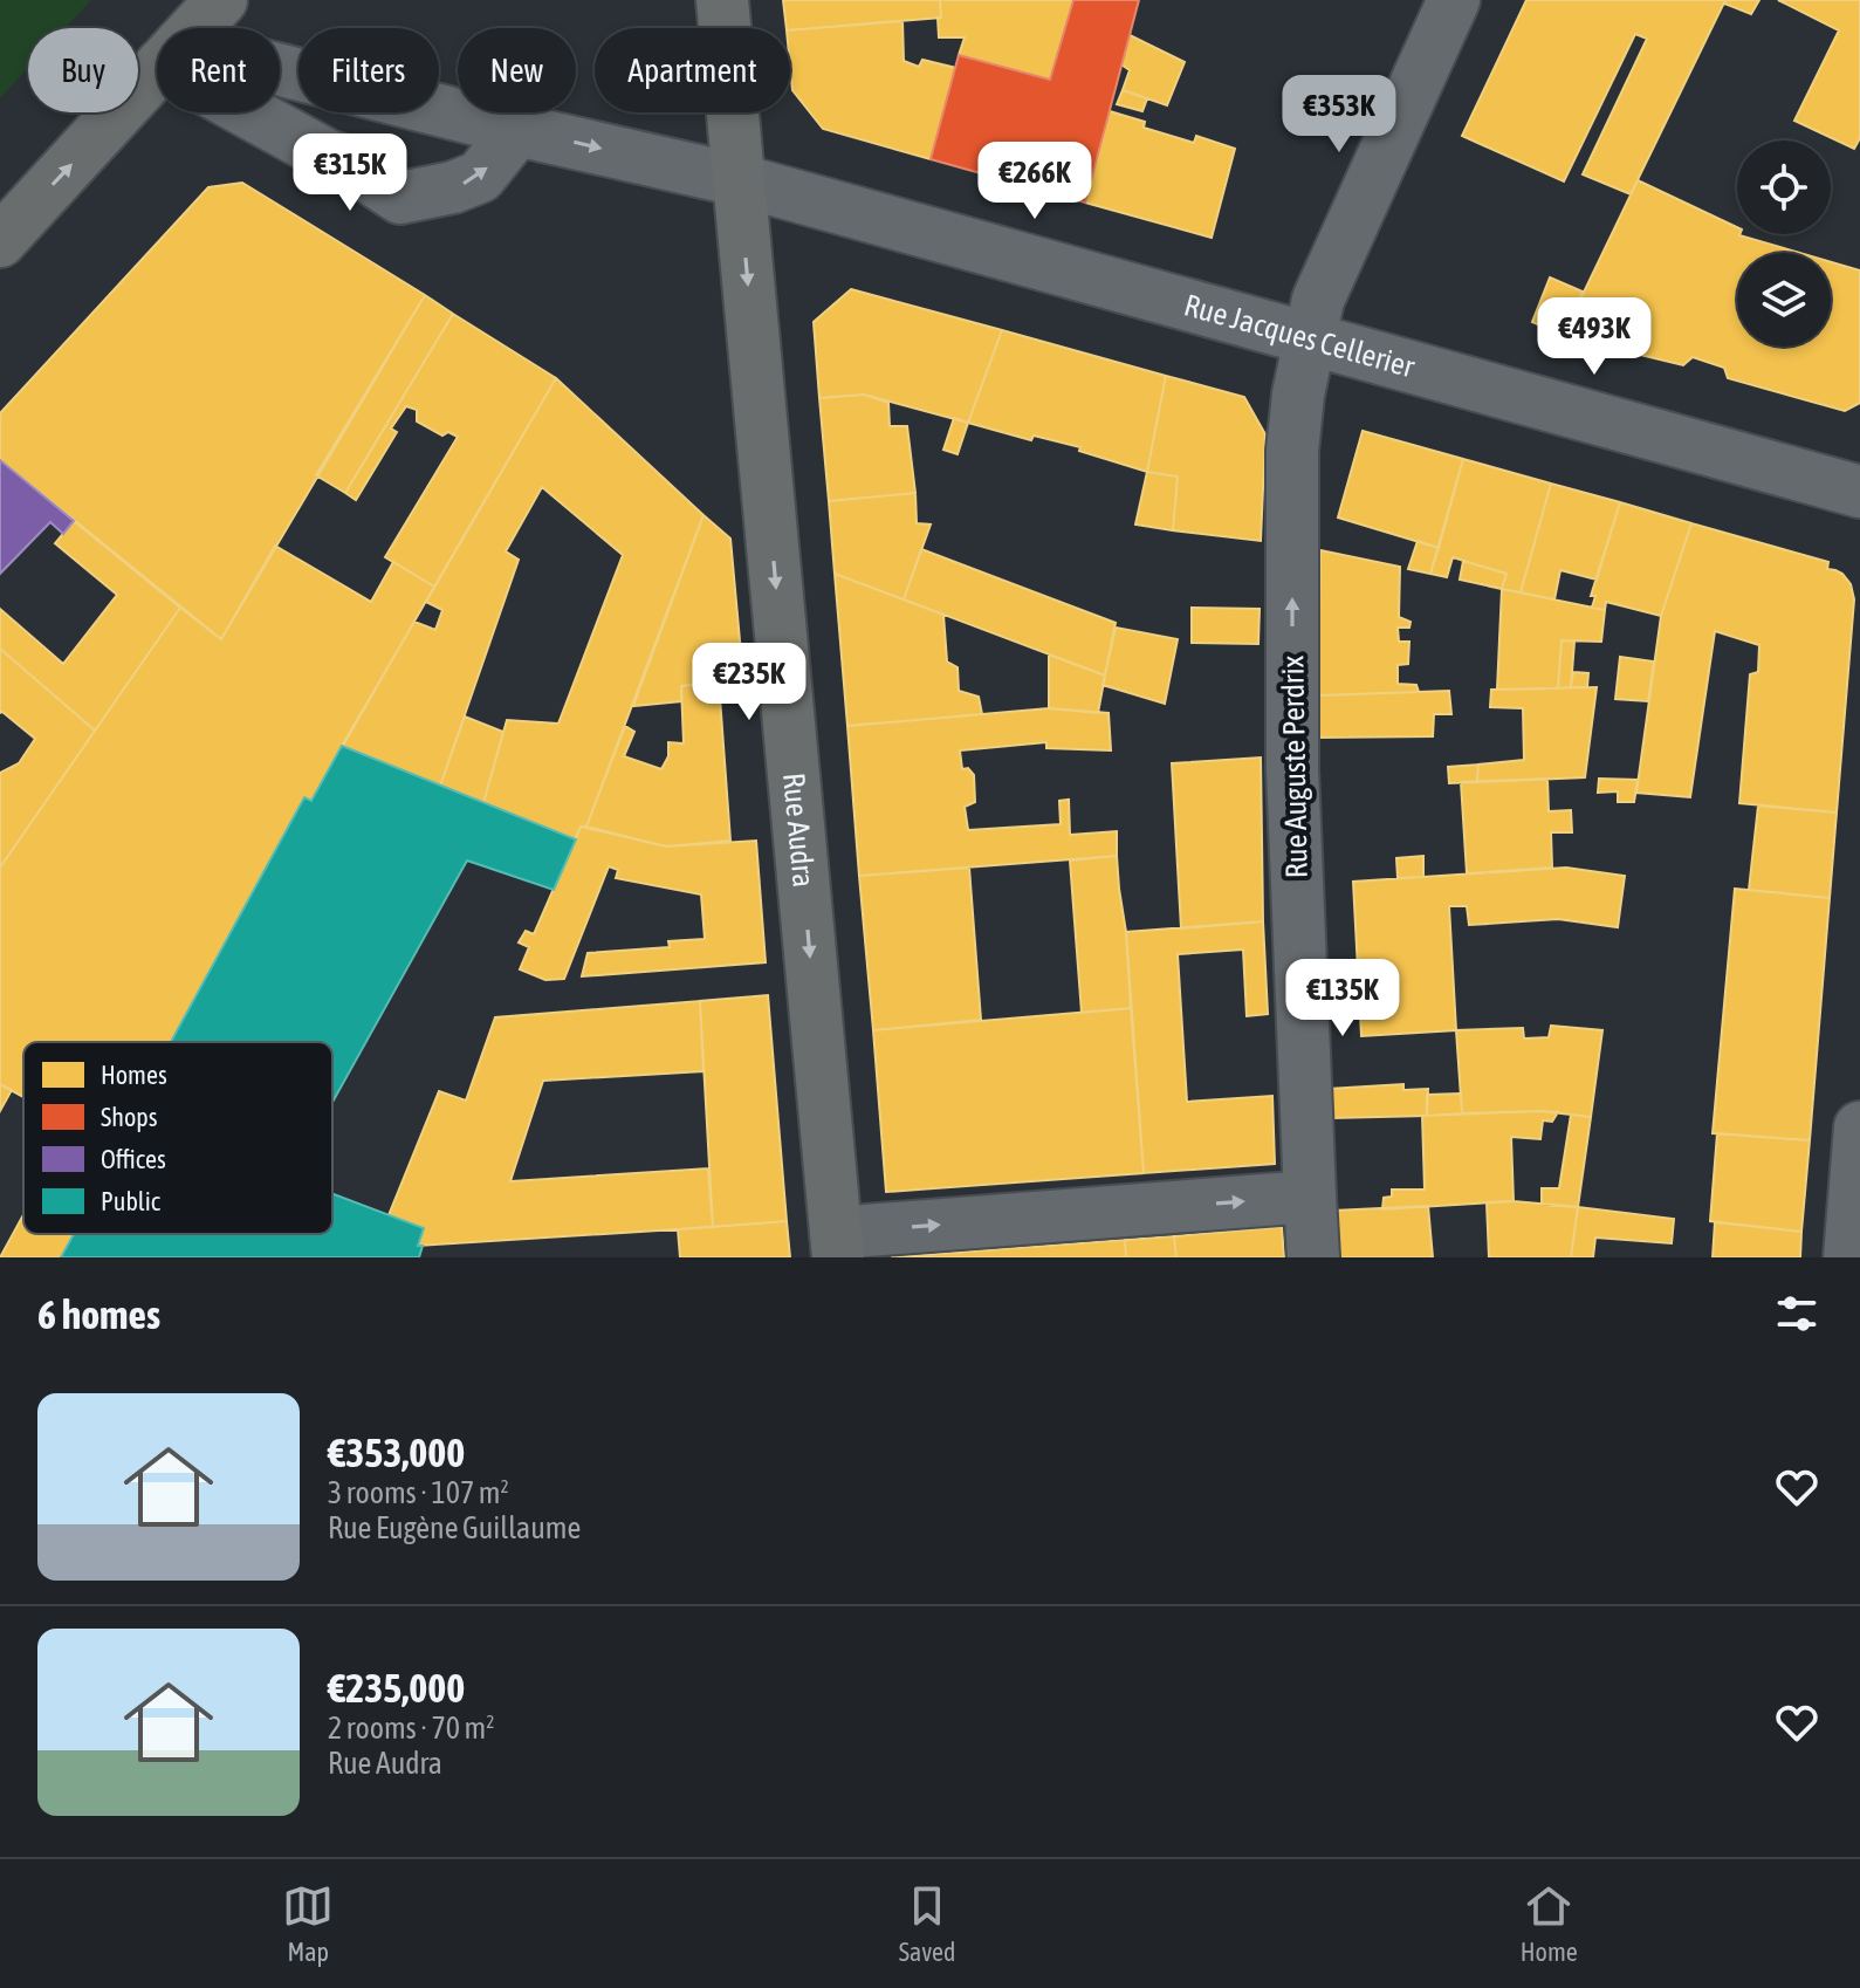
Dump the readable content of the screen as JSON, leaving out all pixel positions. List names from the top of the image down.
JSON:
{
  "streets": {
    "main road": ["Rue Audra"],
    "street": ["Rue Jacques Cellerier", "Rue Auguste Perdrix"]
  },
  "crossings": [
    ["Rue Jacques Cellerier", "Rue Auguste Perdrix"],
    ["Rue Jacques Cellerier", "Rue Audra"]
  ],
  "one_way": ["Rue Auguste Perdrix", "Rue Audra"],
  "legend": [
    "Homes",
    "Shops",
    "Offices",
    "Public"
  ],
  "page": {
    "chip": [
      "Buy",
      "Rent",
      "Filters",
      "New",
      "Apartment"
    ],
    "price": [
      "€353K",
      "€315K",
      "€266K",
      "€493K",
      "€235K",
      "€135K"
    ],
    "heading": "6 homes",
    "list": [
      {
        "name": "€353,000",
        "note": "3 rooms · 107 m² · Rue Eugène Guillaume"
      },
      {
        "name": "€235,000",
        "note": "2 rooms · 70 m² · Rue Audra"
      }
    ],
    "tabs": ["Map", "Saved", "Home"]
  }
}
